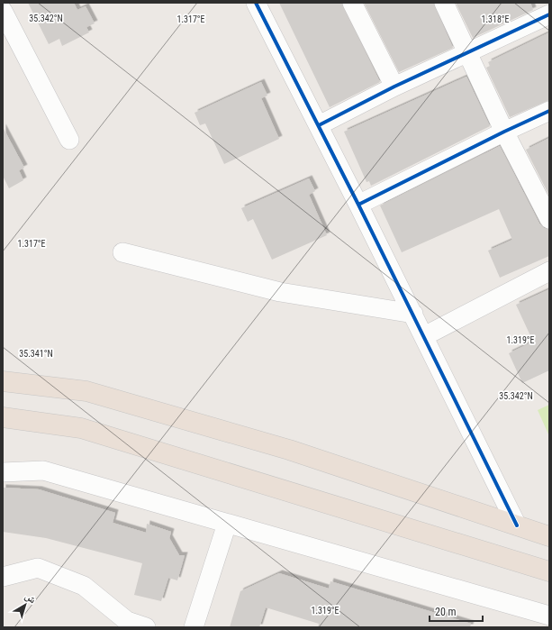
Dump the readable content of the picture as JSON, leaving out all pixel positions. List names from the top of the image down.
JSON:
{
  "scale_bar": "20 m",
  "north": "top right",
  "coordinates": [
    "35.342°N",
    "1.317°E",
    "1.318°E",
    "1.319°E",
    "35.341°N"
  ]
}
